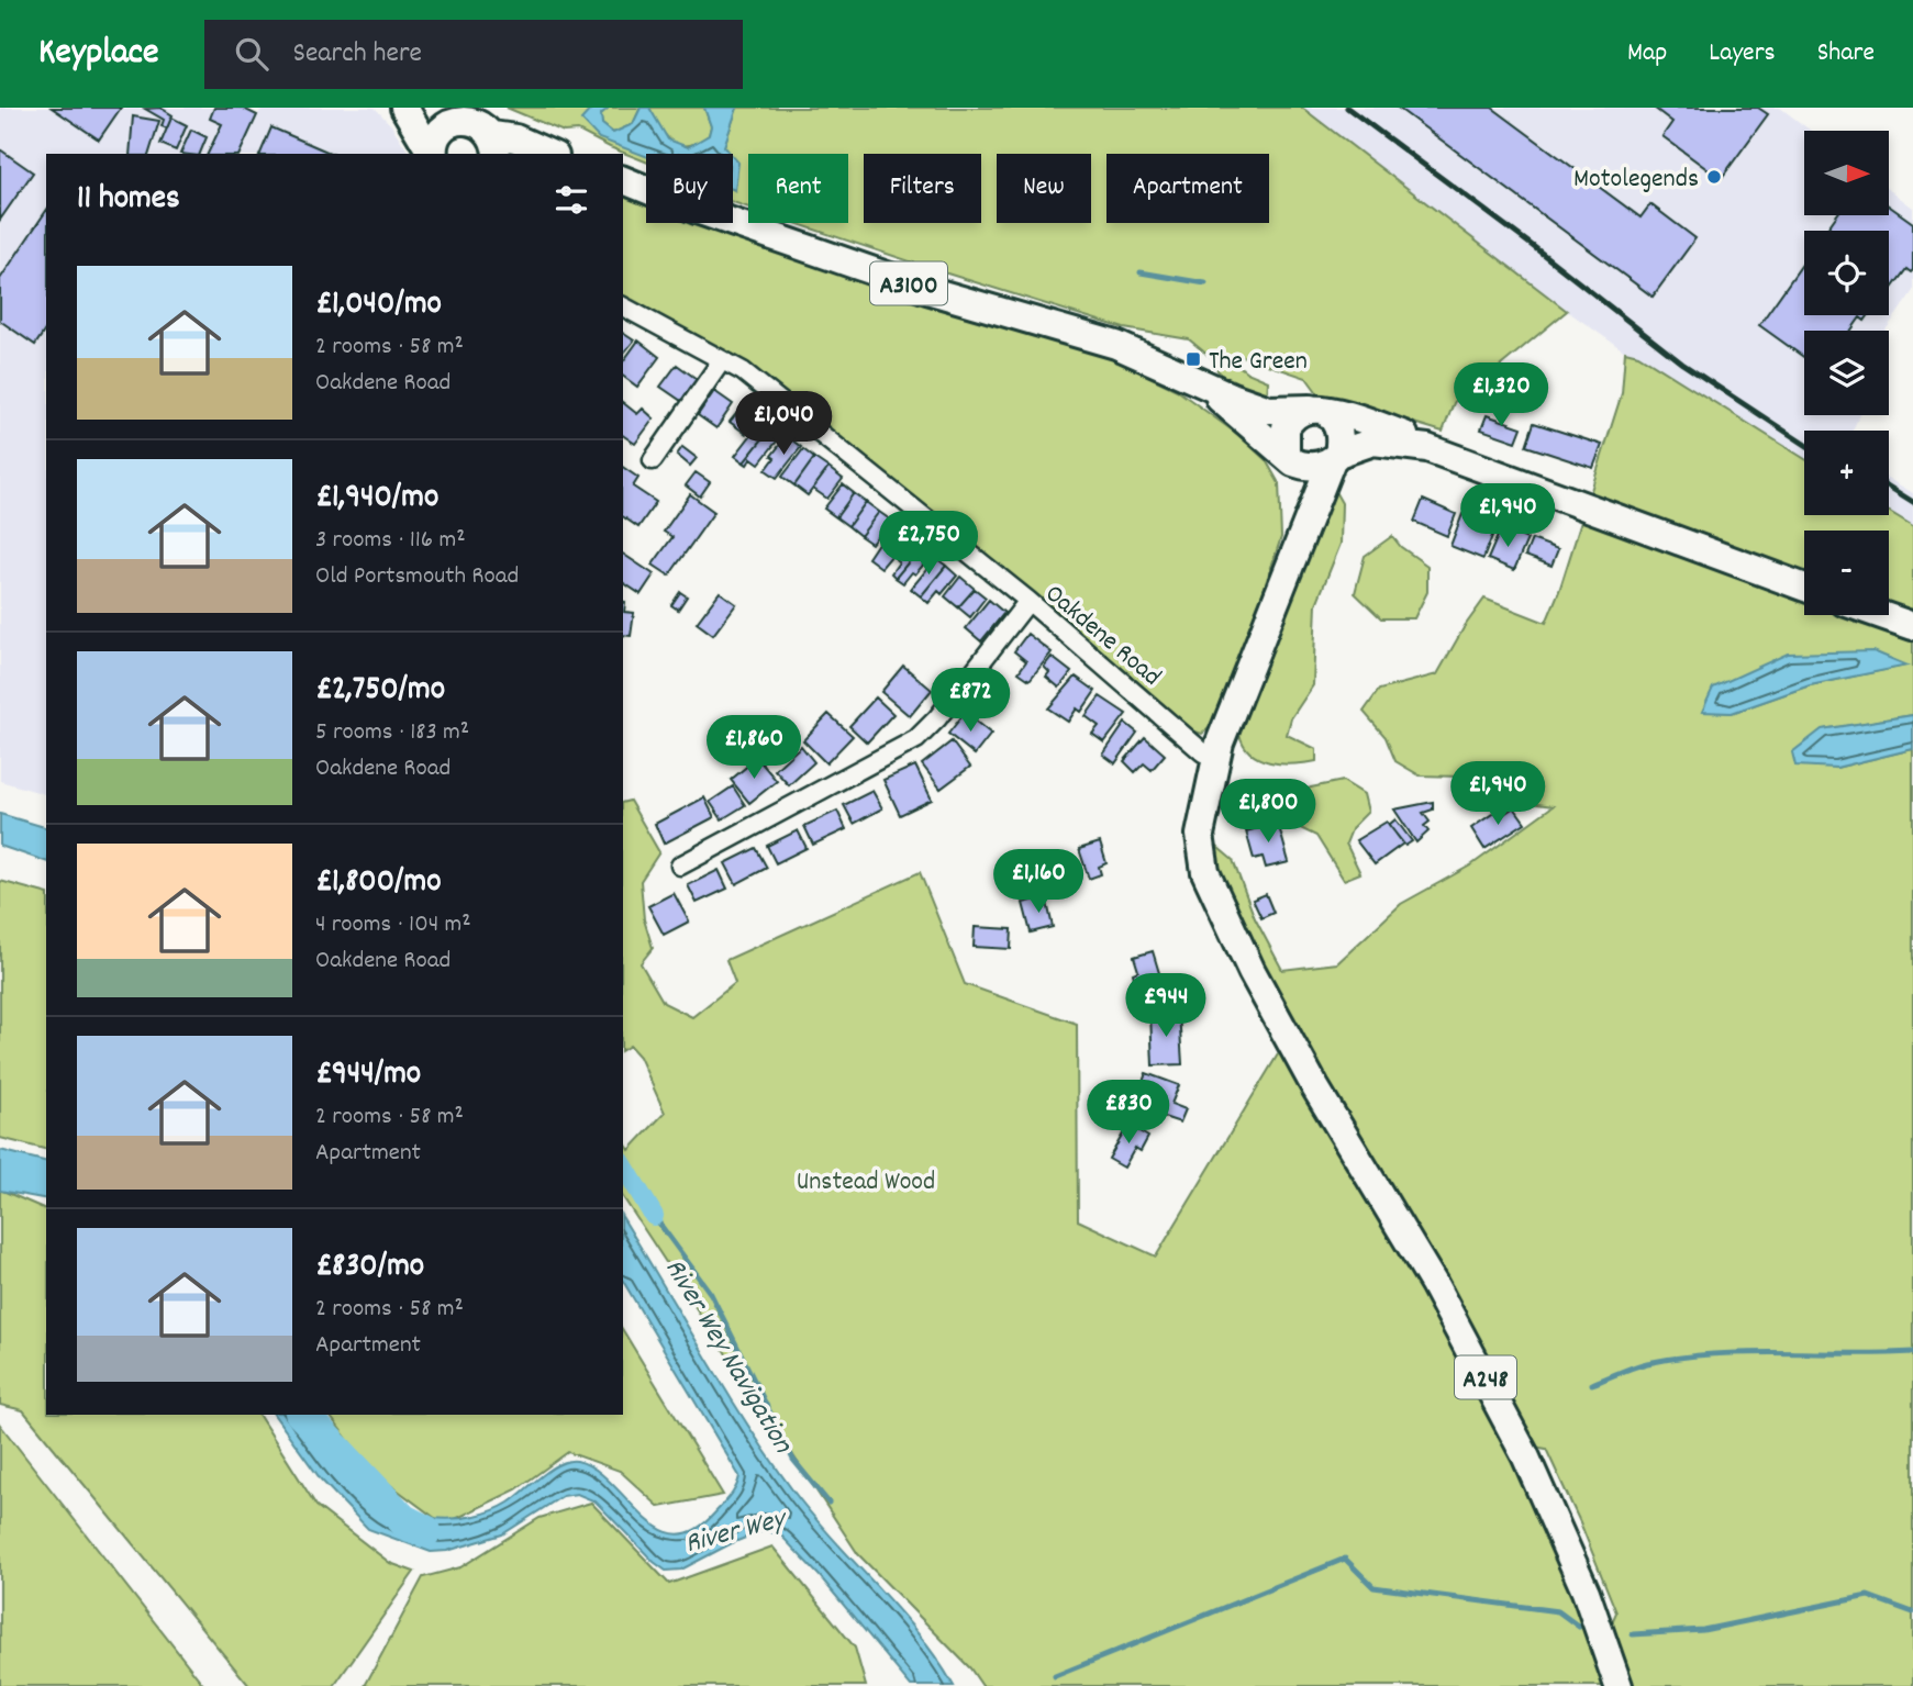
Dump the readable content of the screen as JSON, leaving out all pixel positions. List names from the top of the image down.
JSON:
{
  "streets": {
    "main road": ["A3100", "A248"],
    "street": ["Oakdene Road"]
  },
  "crossings": [
    ["A3100", "A248"],
    ["Oakdene Road", "A248"]
  ],
  "water": ["River Wey Navigation", "River Wey"],
  "parks": ["Unstead Wood"],
  "places": {
    "other": ["Motolegends"],
    "transit": ["The Green"]
  },
  "north": "right",
  "page": {
    "header": "Keyplace",
    "search": "Search here",
    "nav": ["Map", "Layers", "Share"],
    "map_buttons": ["+", "−"],
    "chip": [
      "Buy",
      "Rent",
      "Filters",
      "New",
      "Apartment"
    ],
    "heading": "11 homes",
    "list": [
      {
        "name": "£1,040/mo",
        "note": "2 rooms · 58 m² · Oakdene Road"
      },
      {
        "name": "£1,940/mo",
        "note": "3 rooms · 116 m² · Old Portsmouth Road"
      },
      {
        "name": "£2,750/mo",
        "note": "5 rooms · 183 m² · Oakdene Road"
      },
      {
        "name": "£1,800/mo",
        "note": "4 rooms · 104 m² · Oakdene Road"
      },
      {
        "name": "£944/mo",
        "note": "2 rooms · 58 m² · Apartment"
      },
      {
        "name": "£830/mo",
        "note": "2 rooms · 58 m² · Apartment"
      }
    ],
    "price": [
      "£1,320",
      "£1,040",
      "£1,940",
      "£2,750",
      "£872",
      "£1,860",
      "£1,940",
      "£1,800",
      "£1,160",
      "£944",
      "£830"
    ]
  }
}
